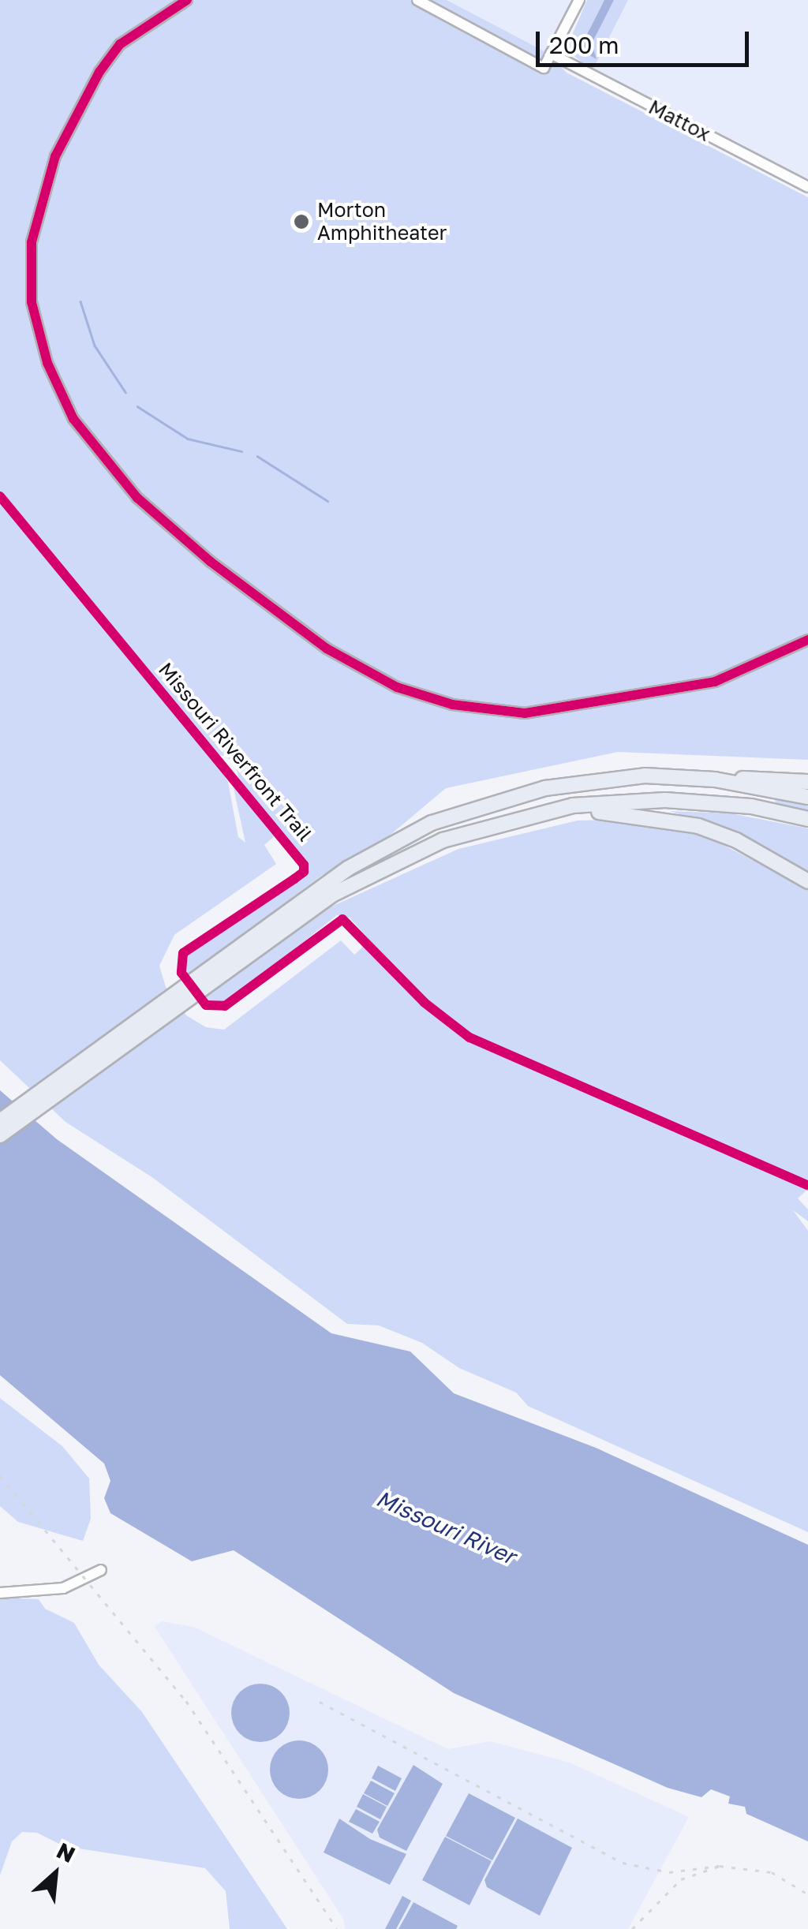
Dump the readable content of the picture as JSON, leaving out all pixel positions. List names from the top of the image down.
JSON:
{
  "streets": {
    "street": ["Mattox"],
    "cycle path": ["Missouri Riverfront Trail"]
  },
  "water": ["Missouri River"],
  "places": ["Morton Amphitheater"],
  "scale_bar": "200 m",
  "north": "top right"
}
